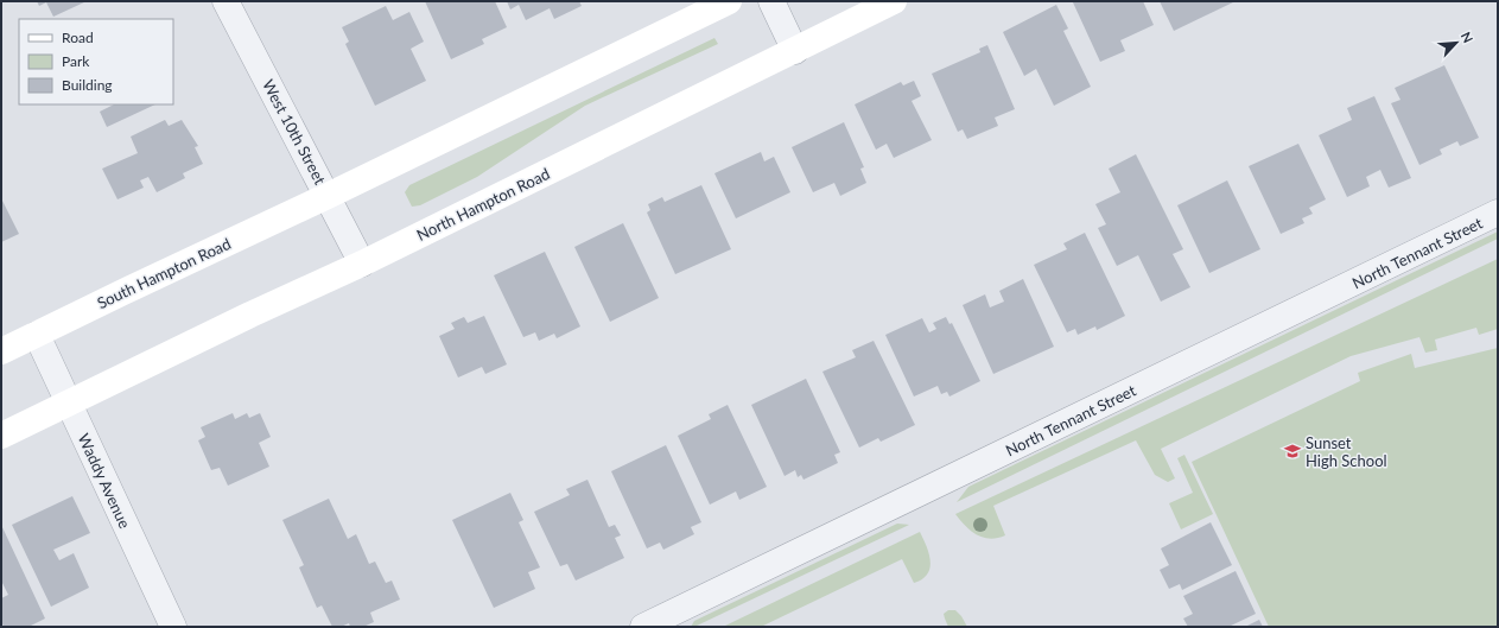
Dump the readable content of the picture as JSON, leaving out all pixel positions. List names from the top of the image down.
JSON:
{
  "streets": {
    "main road": ["North Hampton Road", "South Hampton Road"],
    "street": ["West 10th Street", "North Tennant Street", "Waddy Avenue"]
  },
  "crossings": [
    ["West 10th Street", "North Hampton Road"],
    ["West 10th Street", "South Hampton Road"],
    ["North Hampton Road", "Waddy Avenue"],
    ["South Hampton Road", "Waddy Avenue"]
  ],
  "places": {
    "school or university": ["Sunset High School"]
  },
  "legend": ["Road", "Park", "Building"],
  "north": "top right"
}
